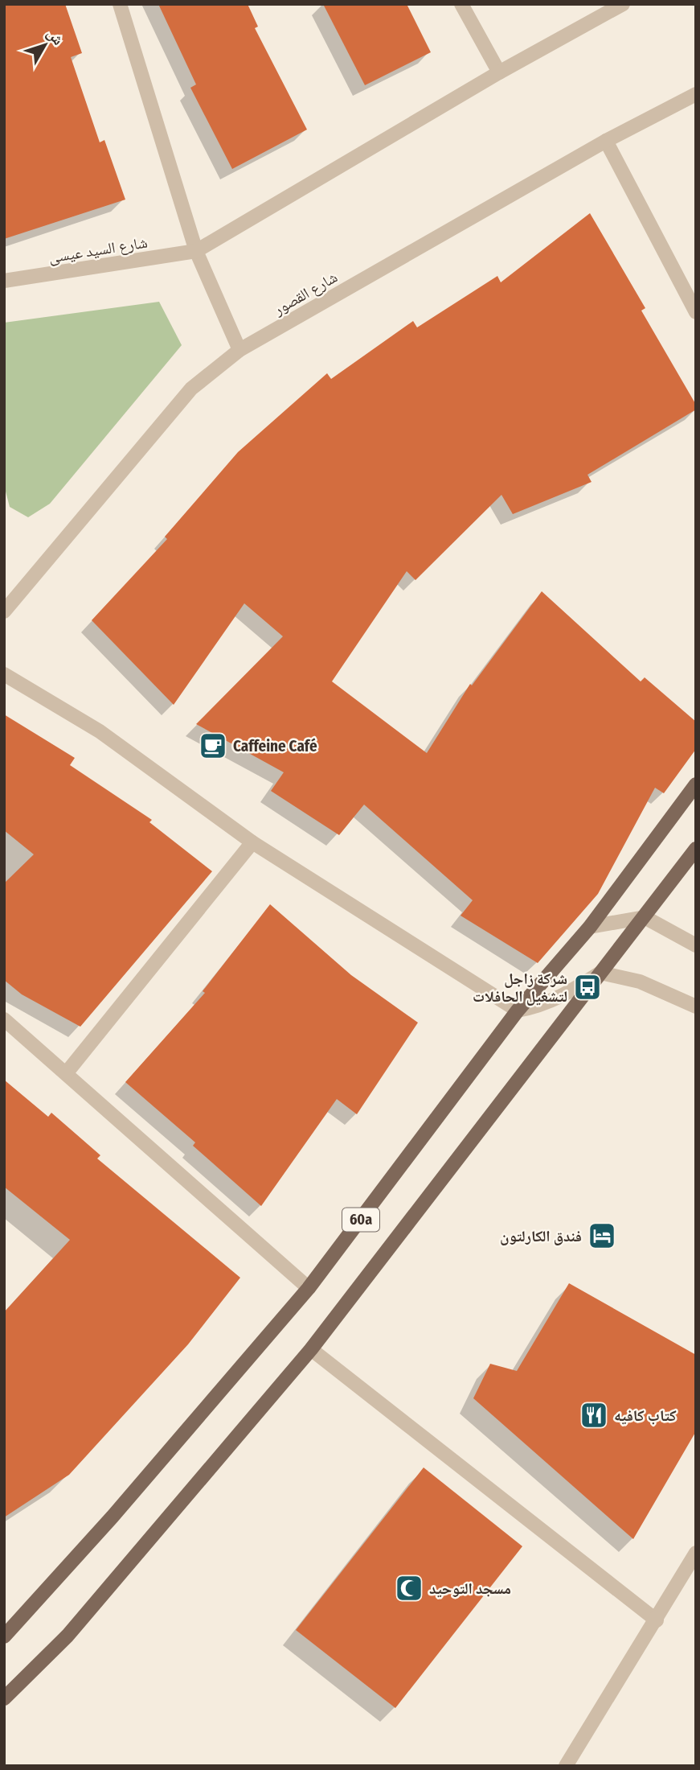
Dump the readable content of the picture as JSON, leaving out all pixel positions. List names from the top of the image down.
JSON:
{
  "streets": {
    "main road": ["60a"],
    "street": ["شارع السيد عيسى", "شارع القصور"]
  },
  "places": {
    "cafe": ["Caffeine Café"],
    "bus stop": ["شركة زاجل لتشغيل الحافلات"],
    "hotel": ["فندق الكارلتون"],
    "restaurant": ["كتاب كافيه"],
    "mosque": ["مسجد التوحيد"]
  },
  "north": "top right"
}
